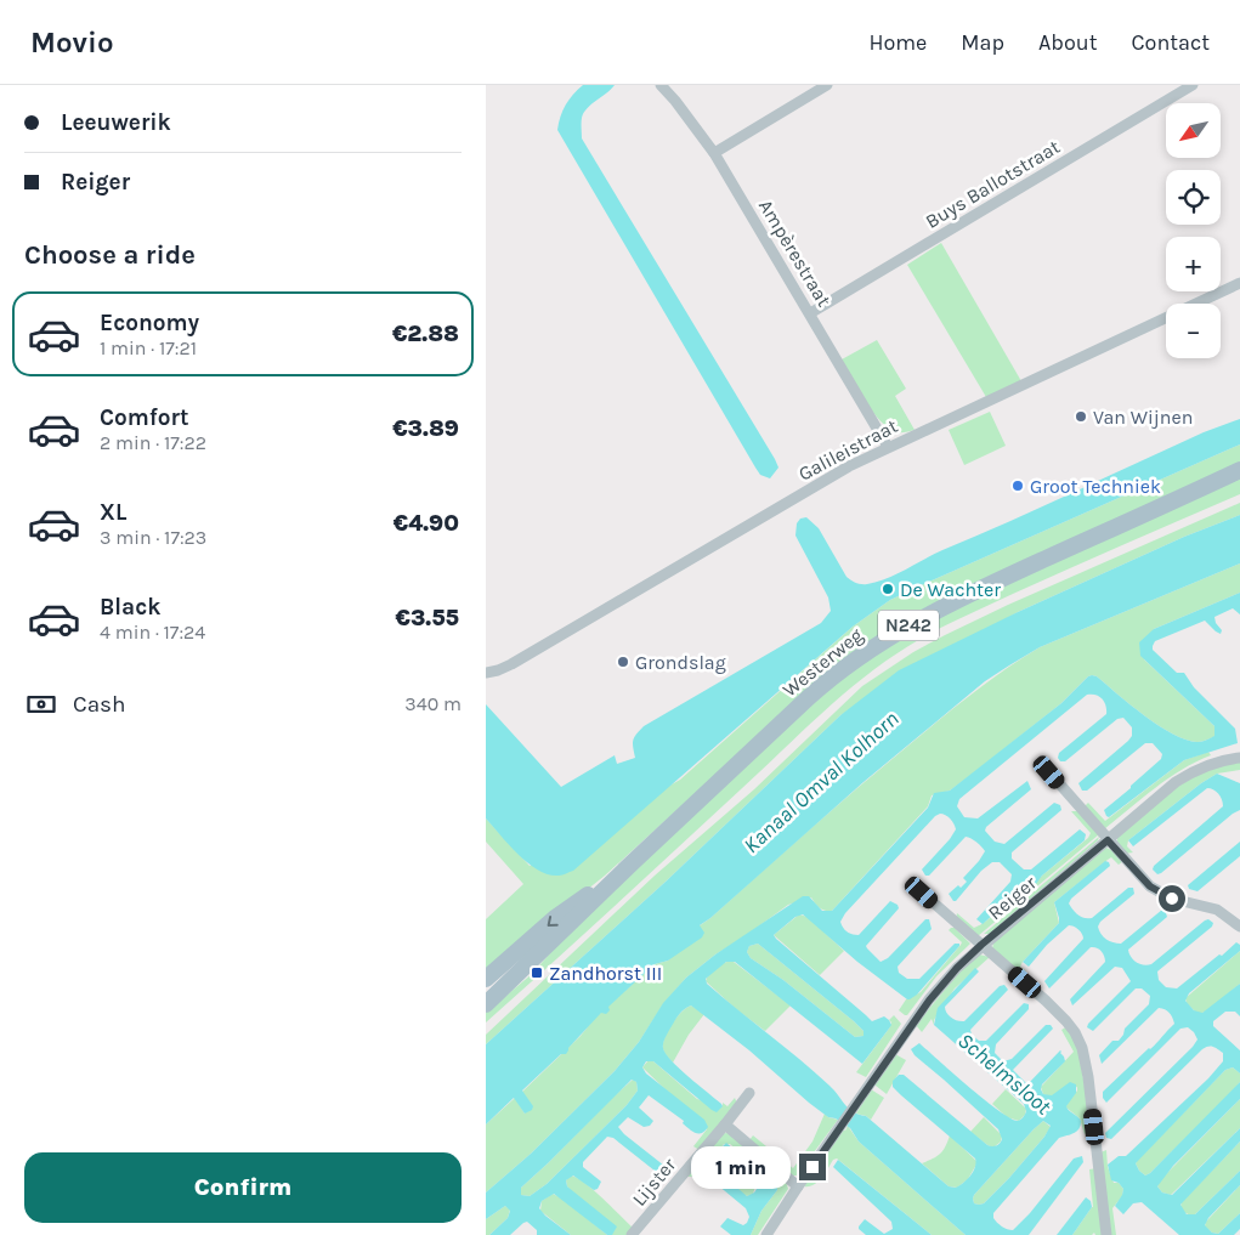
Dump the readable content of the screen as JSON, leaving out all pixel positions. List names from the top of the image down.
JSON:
{
  "streets": {
    "main road": ["N242", "Westerweg"],
    "street": [
      "Buys Ballotstraat",
      "Ampèrestraat",
      "Galileistraat",
      "Reiger",
      "Lijster"
    ]
  },
  "crossings": [
    ["Buys Ballotstraat", "Ampèrestraat"],
    ["Ampèrestraat", "Galileistraat"]
  ],
  "water": ["Kanaal Omval Kolhorn", "Schelmsloot"],
  "places": {
    "other": [
      "Van Wijnen",
      "Groot Techniek",
      "De Wachter",
      "Grondslag"
    ],
    "transit": ["Zandhorst III"]
  },
  "north": "bottom left",
  "page": {
    "header": "Movio",
    "nav": [
      "Home",
      "Map",
      "About",
      "Contact"
    ],
    "banner": ["Leeuwerik", "Reiger"],
    "map_buttons": ["+", "−"],
    "heading": "Choose a ride",
    "list": [
      {
        "name": "Economy",
        "note": "1 min · 17:21",
        "value": "€2.88"
      },
      {
        "name": "Comfort",
        "note": "2 min · 17:22",
        "value": "€3.89"
      },
      {
        "name": "XL",
        "note": "3 min · 17:23",
        "value": "€4.90"
      },
      {
        "name": "Black",
        "note": "4 min · 17:24",
        "value": "€3.55"
      }
    ],
    "pay": ["Cash", "340 m"],
    "buttons": "Confirm",
    "bubble": "1 min"
  }
}
